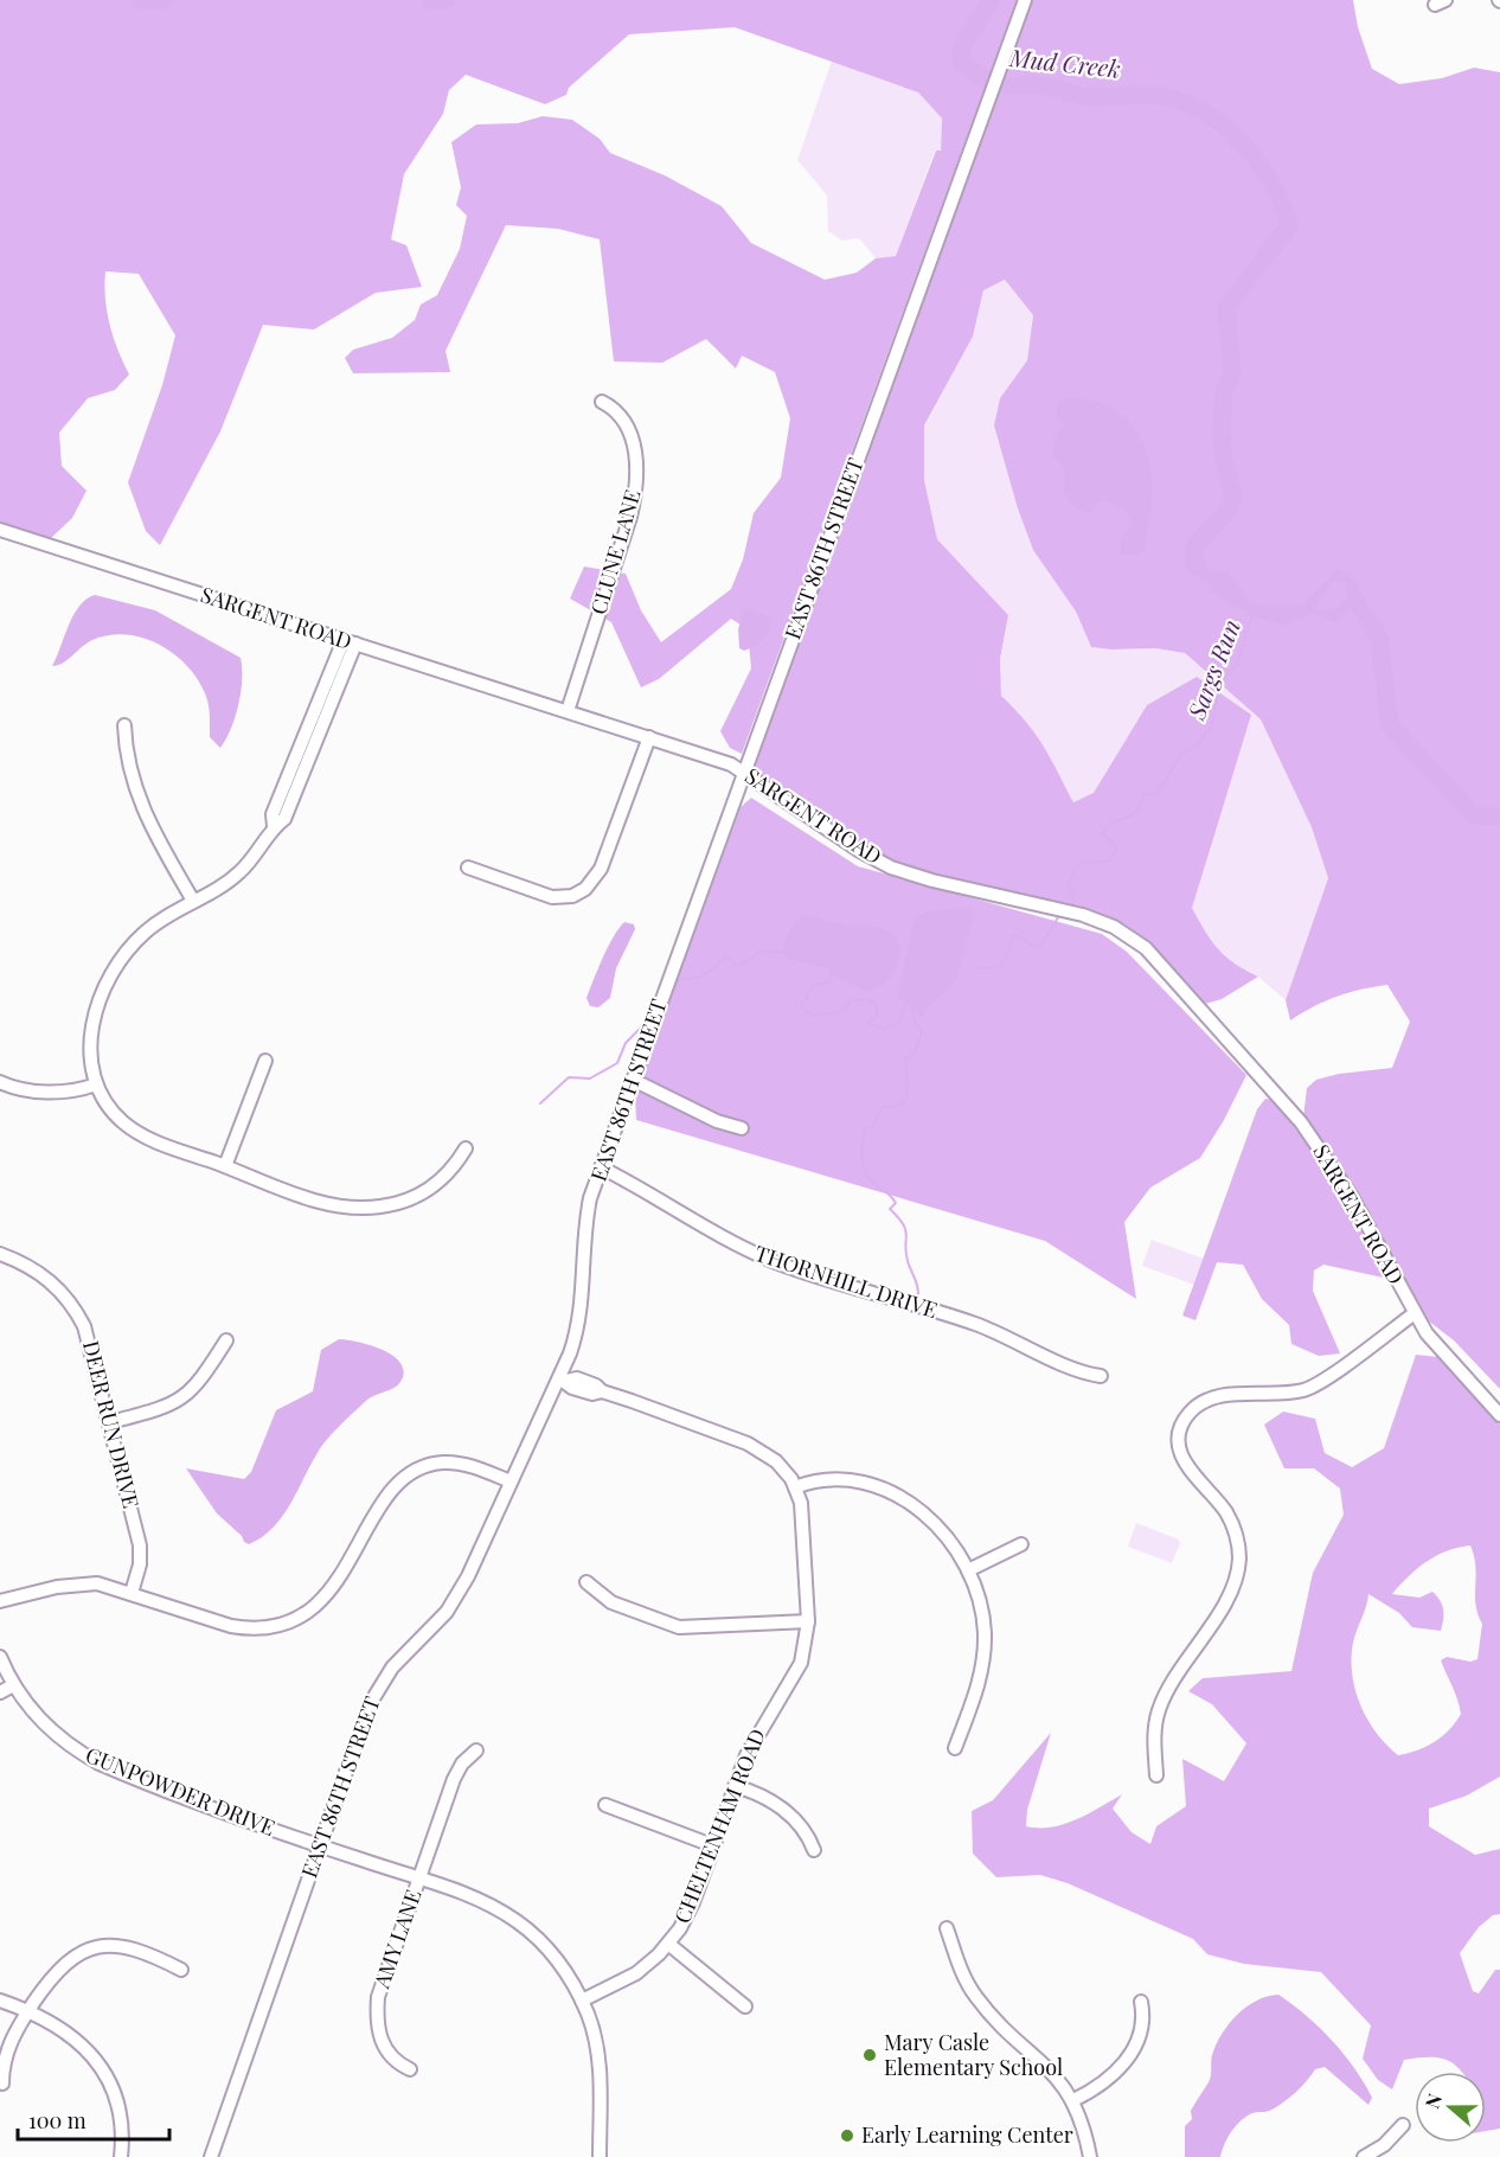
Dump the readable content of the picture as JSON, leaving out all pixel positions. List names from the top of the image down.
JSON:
{
  "streets": {
    "street": [
      "EAST 86TH STREET",
      "CLUNE LANE",
      "SARGENT ROAD",
      "THORNHILL DRIVE",
      "DEER RUN DRIVE",
      "GUNPOWDER DRIVE",
      "CHELTENHAM ROAD",
      "AMY LANE"
    ]
  },
  "crossings": [
    ["EAST 86TH STREET", "SARGENT ROAD"],
    ["EAST 86TH STREET", "THORNHILL DRIVE"],
    ["EAST 86TH STREET", "GUNPOWDER DRIVE"],
    ["CLUNE LANE", "SARGENT ROAD"],
    ["GUNPOWDER DRIVE", "CHELTENHAM ROAD"],
    ["GUNPOWDER DRIVE", "AMY LANE"]
  ],
  "water": ["Mud Creek", "Sargs Run"],
  "places": ["Mary Casle Elementary School", "Early Learning Center"],
  "scale_bar": "100 m",
  "north": "left"
}
